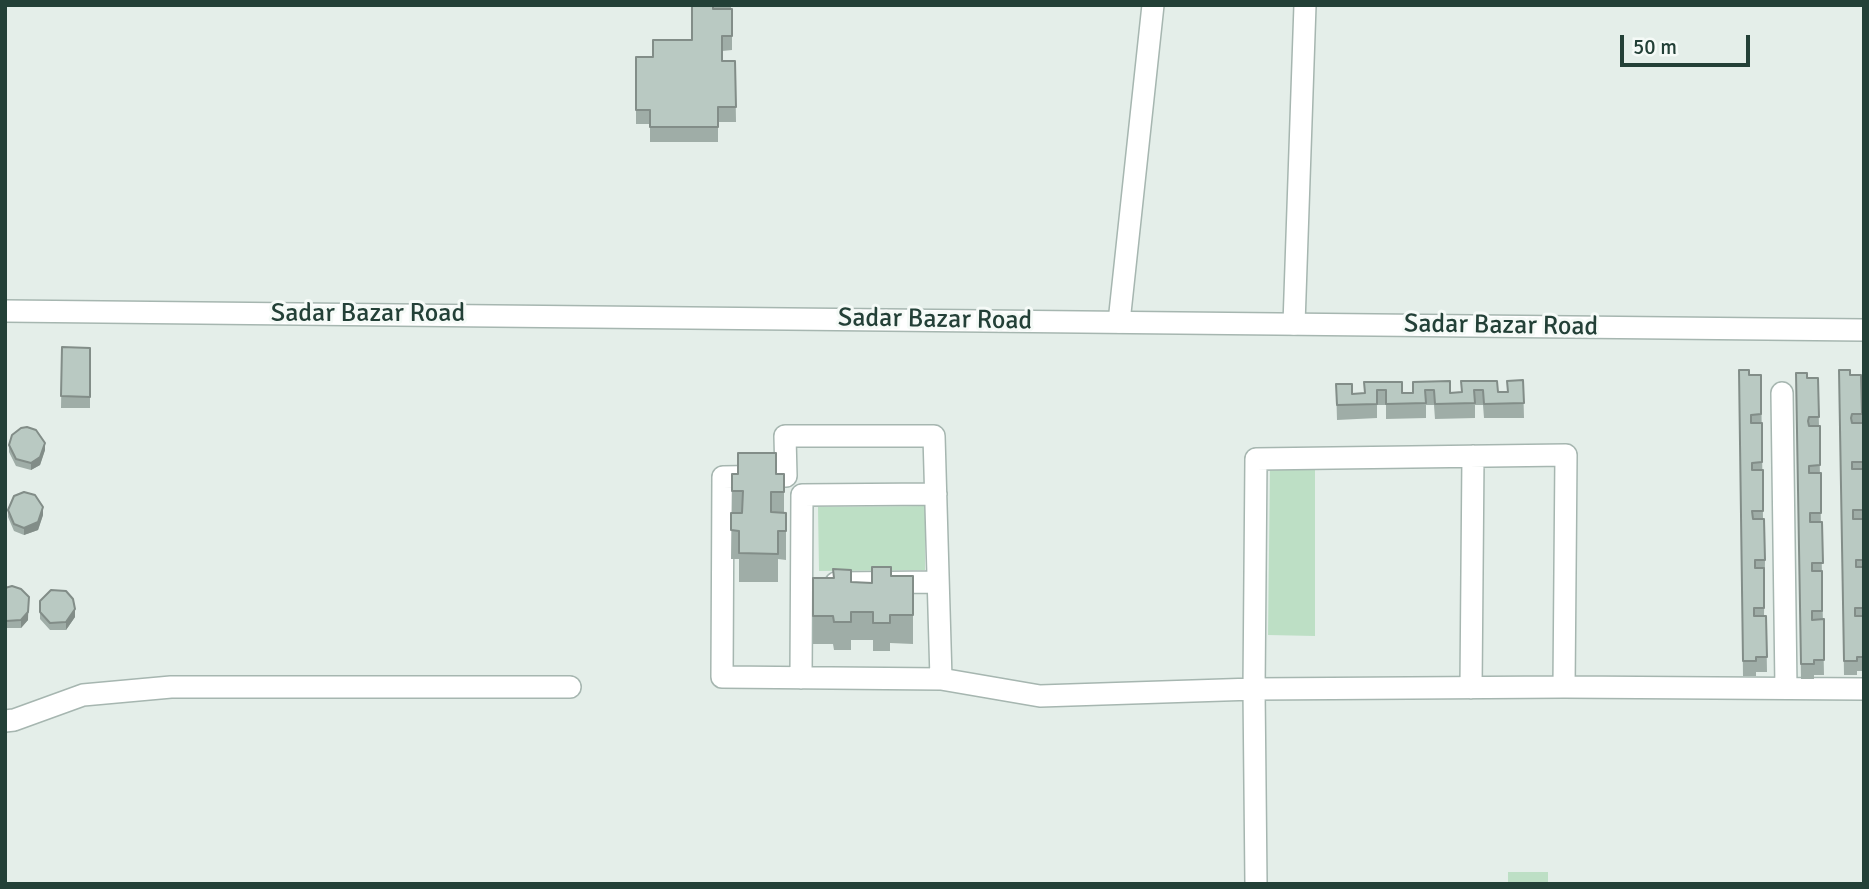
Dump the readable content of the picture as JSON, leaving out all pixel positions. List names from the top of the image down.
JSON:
{
  "streets": {
    "street": ["Sadar Bazar Road"]
  },
  "scale_bar": "50 m"
}
